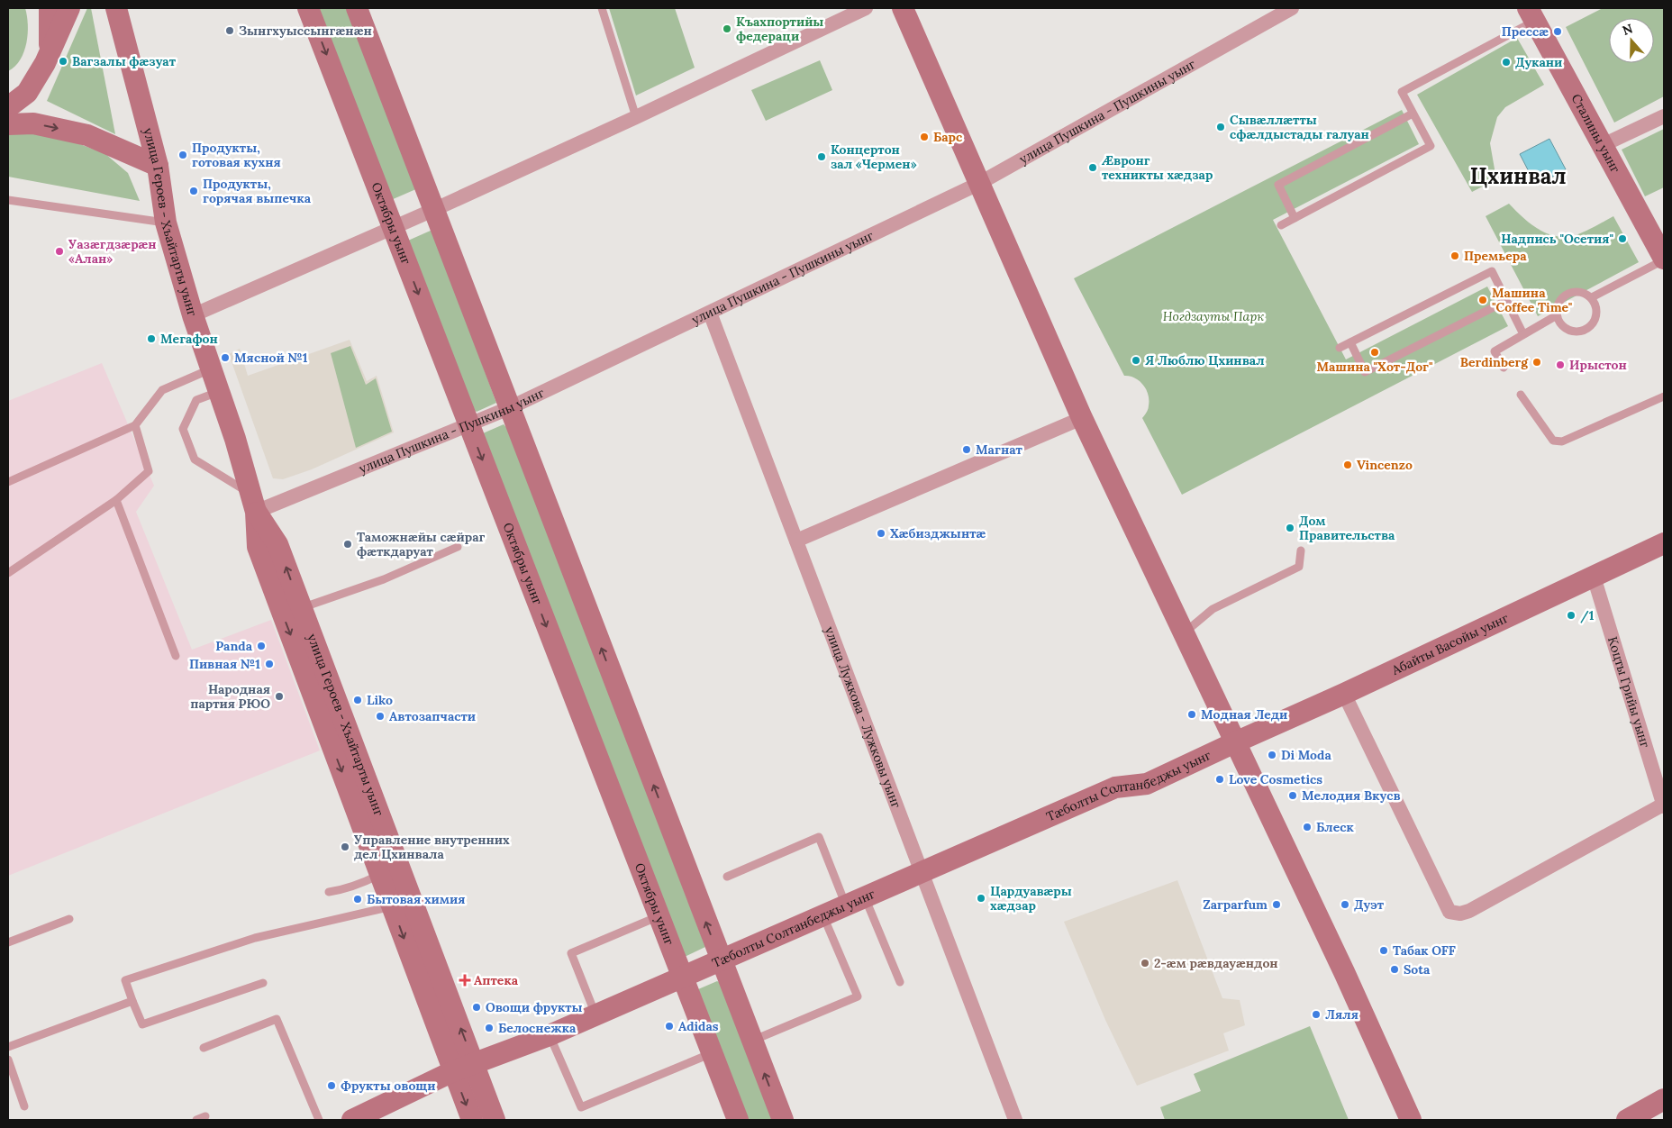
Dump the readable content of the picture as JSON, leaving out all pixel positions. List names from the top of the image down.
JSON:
{
  "streets": {
    "street": [
      "улица Пушкина - Пушкины уынг",
      "Сталины уынг",
      "улица Героев - Хъайтарты уынг",
      "Октябры уынг",
      "Абайты Васойы уынг",
      "Коцты Грийы уынг",
      "улица Лужкова - Лужковы уынг",
      "Тæболты Солтанбеджы уынг"
    ]
  },
  "crossings": [
    ["улица Пушкина - Пушкины уынг", "улица Героев - Хъайтарты уынг"],
    ["улица Пушкина - Пушкины уынг", "Октябры уынг"],
    ["улица Пушкина - Пушкины уынг", "улица Лужкова - Лужковы уынг"],
    ["улица Героев - Хъайтарты уынг", "Тæболты Солтанбеджы уынг"],
    ["Октябры уынг", "Тæболты Солтанбеджы уынг"],
    ["Абайты Васойы уынг", "Коцты Грийы уынг"],
    ["Абайты Васойы уынг", "Тæболты Солтанбеджы уынг"],
    ["улица Лужкова - Лужковы уынг", "Тæболты Солтанбеджы уынг"]
  ],
  "districts": ["Цхинвал"],
  "parks": ["Ногдзауты Парк"],
  "places": {
    "other": [
      "Къахпортийы федераци",
      "Зынгхуыссынгæнæн",
      "Прессæ",
      "Вагзалы фæзуат",
      "Дукани",
      "Сывæллæтты сфæлдыстады галуан",
      "Барс",
      "Продукты, готовая кухня",
      "Концертон зал «Чермен»",
      "Æвpонг техникты хæдзар",
      "Продукты, горячая выпечка",
      "Надпись \"Осетия\"",
      "Уазæгдзæрæн «Алан»",
      "Премьера",
      "Машина \"Coffee Time\"",
      "Мегафон",
      "Машина \"Хот-Дог\"",
      "Мясной №1",
      "Я Люблю Цхинвал",
      "Berdinberg",
      "Ирыстон",
      "Магнат",
      "Vincenzo",
      "Дом Правительства",
      "Хæбизджынтæ",
      "Таможнæйы сæйраг фæткдаруат",
      "/1",
      "Panda",
      "Пивная №1",
      "Народная партия РЮО",
      "Liko",
      "Модная Леди",
      "Автозапчасти",
      "Di Moda",
      "Love Cosmetics",
      "Мелодия Вкусв",
      "Блеск",
      "Управление внутренних дел Цхинвала",
      "Цардуавæры хæдзар",
      "Бытовая химия",
      "Zarparfum",
      "Дуэт",
      "Табак OFF",
      "2-æм рӕвдауӕндон",
      "Sota",
      "Овощи фрукты",
      "Ляля",
      "Adidas",
      "Белоснежка",
      "Фрукты овощи"
    ],
    "health": ["Аптека"]
  },
  "north": "top"
}
